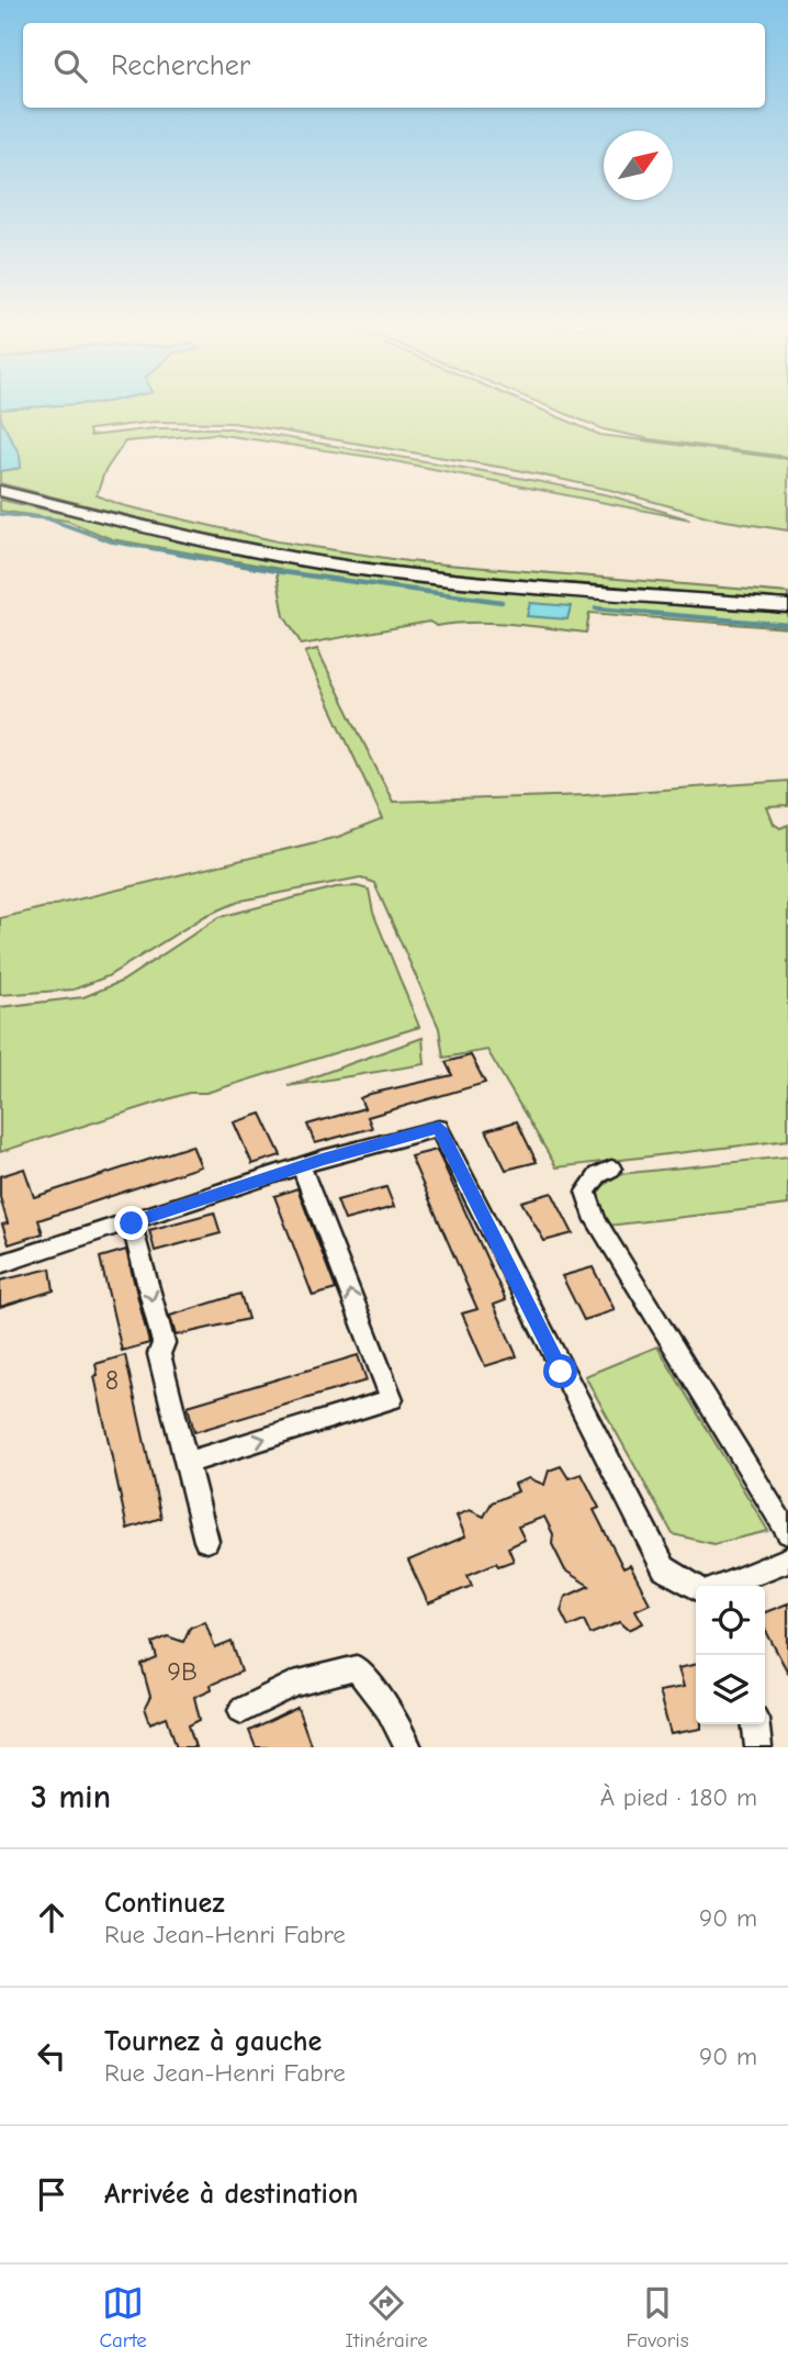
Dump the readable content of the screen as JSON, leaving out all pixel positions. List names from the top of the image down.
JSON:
{
  "house_numbers": ["8", "9B"],
  "north": "top right",
  "page": {
    "search": "Rechercher",
    "heading": ["3 min", "À pied · 180 m"],
    "list": [
      ["Continuez", "Rue Jean-Henri Fabre", "90 m"],
      ["Tournez à gauche", "Rue Jean-Henri Fabre", "90 m"],
      "Arrivée à destination"
    ],
    "nav": ["Carte", "Itinéraire", "Favoris"]
  }
}
